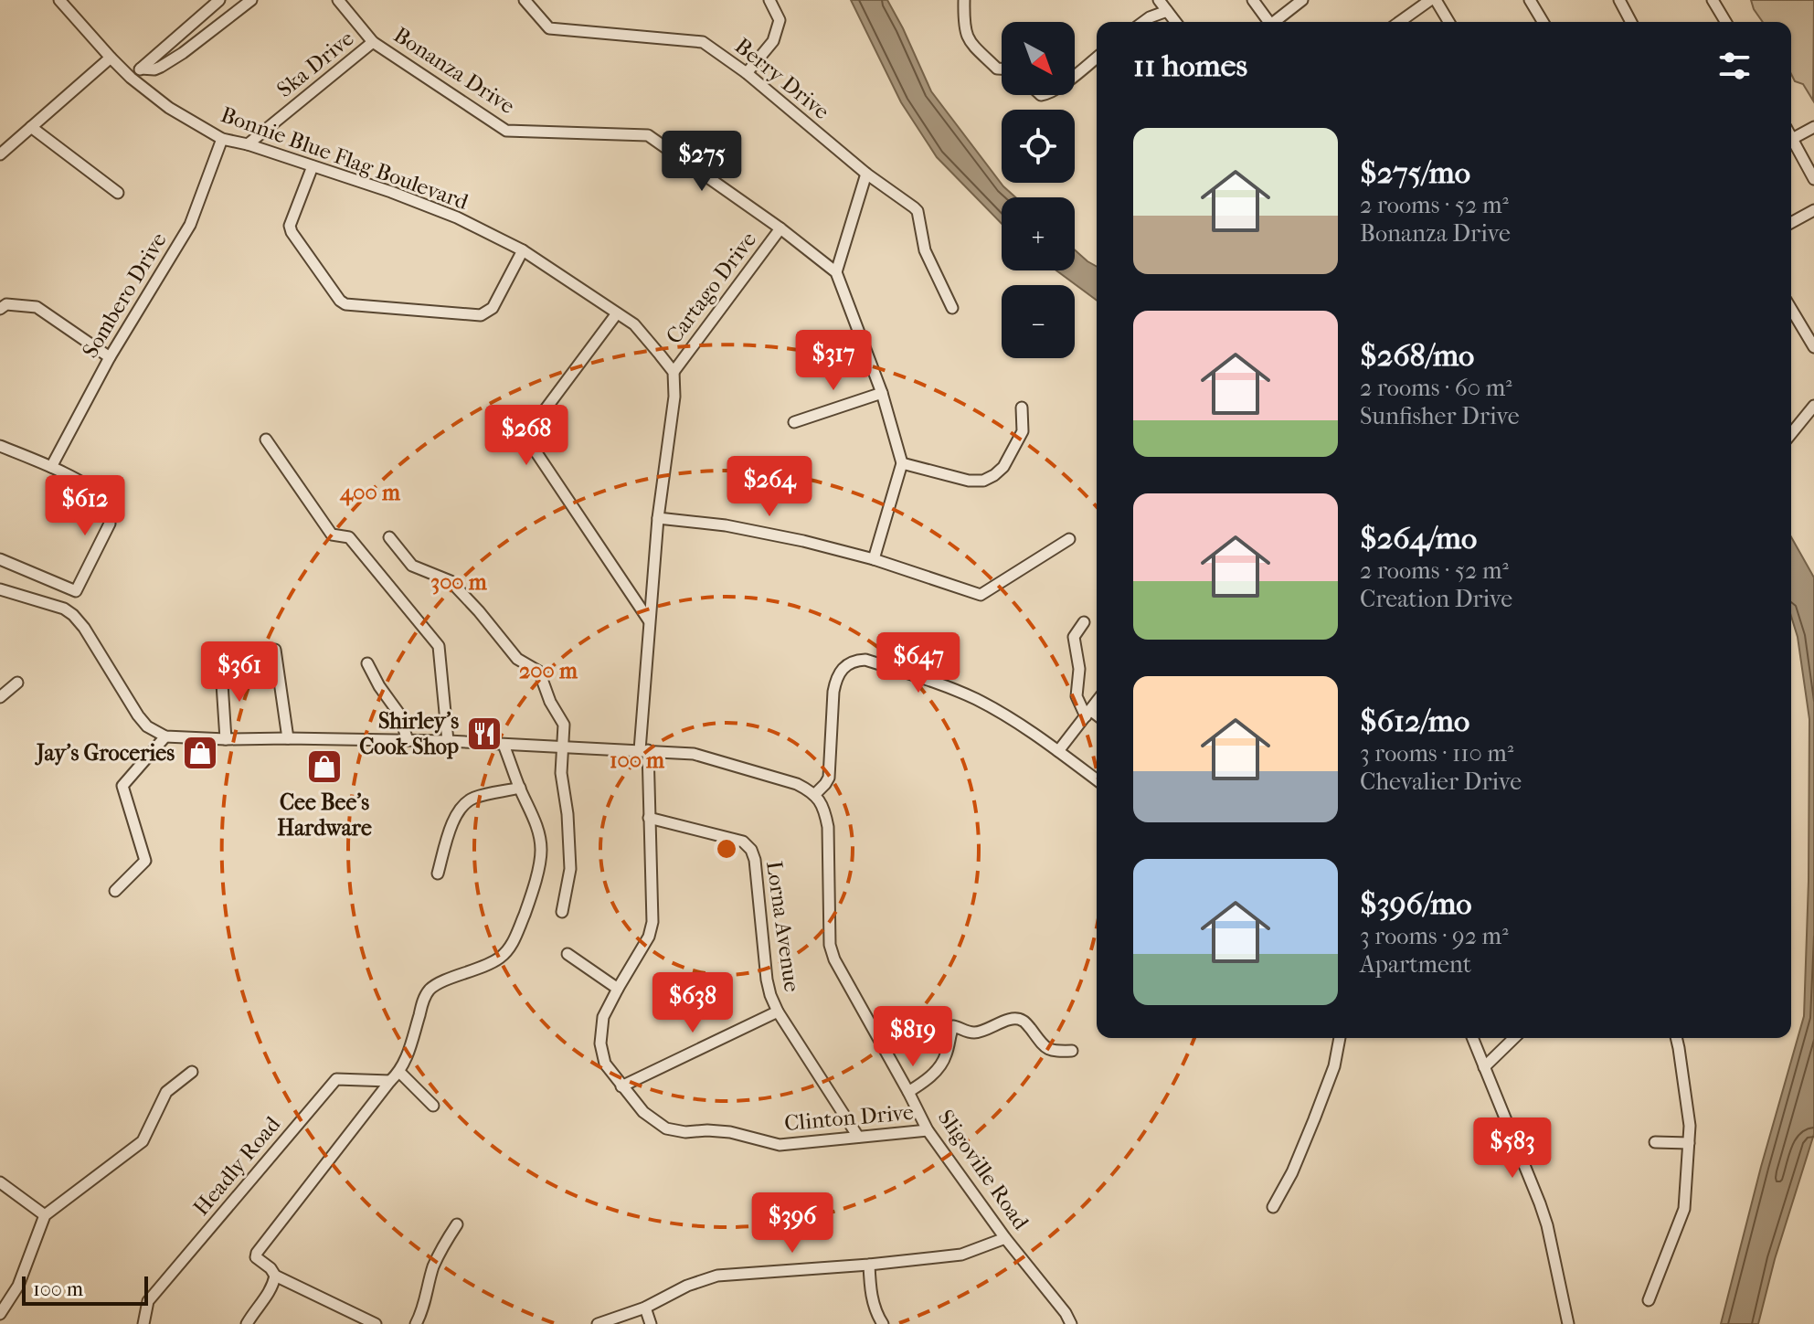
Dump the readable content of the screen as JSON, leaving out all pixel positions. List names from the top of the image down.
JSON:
{
  "streets": {
    "street": [
      "Ska Drive",
      "Bonanza Drive",
      "Berry Drive",
      "Bonnie Blue Flag Boulevard",
      "Cartago Drive",
      "Sombero Drive",
      "Lorna Avenue",
      "Clinton Drive",
      "Headly Road",
      "Sligoville Road"
    ]
  },
  "crossings": [
    ["Ska Drive", "Bonanza Drive"],
    ["Ska Drive", "Bonnie Blue Flag Boulevard"],
    ["Bonanza Drive", "Cartago Drive"],
    ["Bonnie Blue Flag Boulevard", "Cartago Drive"],
    ["Bonnie Blue Flag Boulevard", "Sombero Drive"],
    ["Lorna Avenue", "Clinton Drive"],
    ["Clinton Drive", "Sligoville Road"]
  ],
  "places": {
    "restaurant": ["Shirley's Cook Shop"],
    "shop": ["Jay's Groceries", "Cee Bee's Hardware"]
  },
  "scale_bar": "100 m",
  "north": "bottom right",
  "page": {
    "map_buttons": ["+", "−"],
    "heading": "11 homes",
    "list": [
      {
        "name": "$275/mo",
        "note": "2 rooms · 52 m² · Bonanza Drive"
      },
      {
        "name": "$268/mo",
        "note": "2 rooms · 60 m² · Sunfisher Drive"
      },
      {
        "name": "$264/mo",
        "note": "2 rooms · 52 m² · Creation Drive"
      },
      {
        "name": "$612/mo",
        "note": "3 rooms · 110 m² · Chevalier Drive"
      },
      {
        "name": "$396/mo",
        "note": "3 rooms · 92 m² · Apartment"
      }
    ],
    "price": [
      "$275",
      "$317",
      "$268",
      "$264",
      "$612",
      "$647",
      "$361",
      "$638",
      "$819",
      "$583",
      "$396"
    ],
    "scale": "100 m"
  },
  "rings": [
    "400 m",
    "300 m",
    "200 m",
    "100 m"
  ]
}
